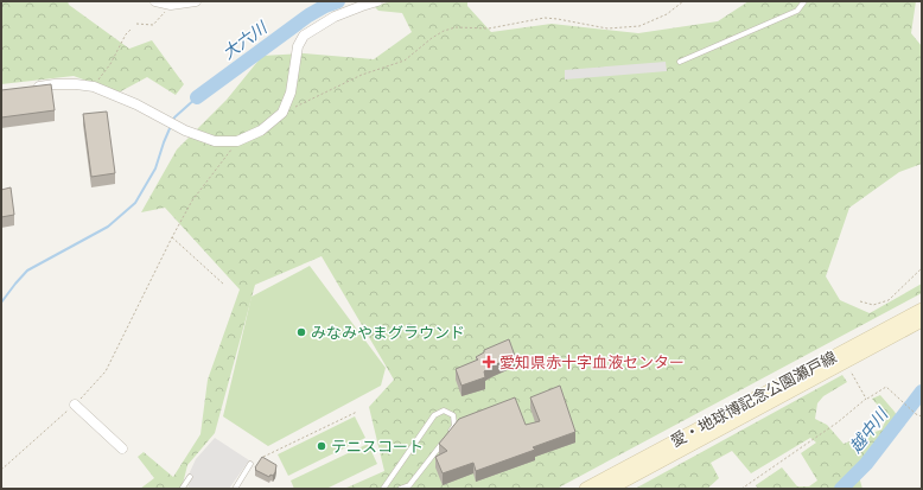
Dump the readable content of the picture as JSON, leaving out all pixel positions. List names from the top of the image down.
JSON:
{
  "streets": {
    "main road": ["愛・地球博記念公園瀬戸線"]
  },
  "water": ["大六川", "越中川"],
  "places": {
    "other": ["みなみやまグラウンド", "テニスコート"],
    "health": ["愛知県赤十字血液センター"]
  }
}
